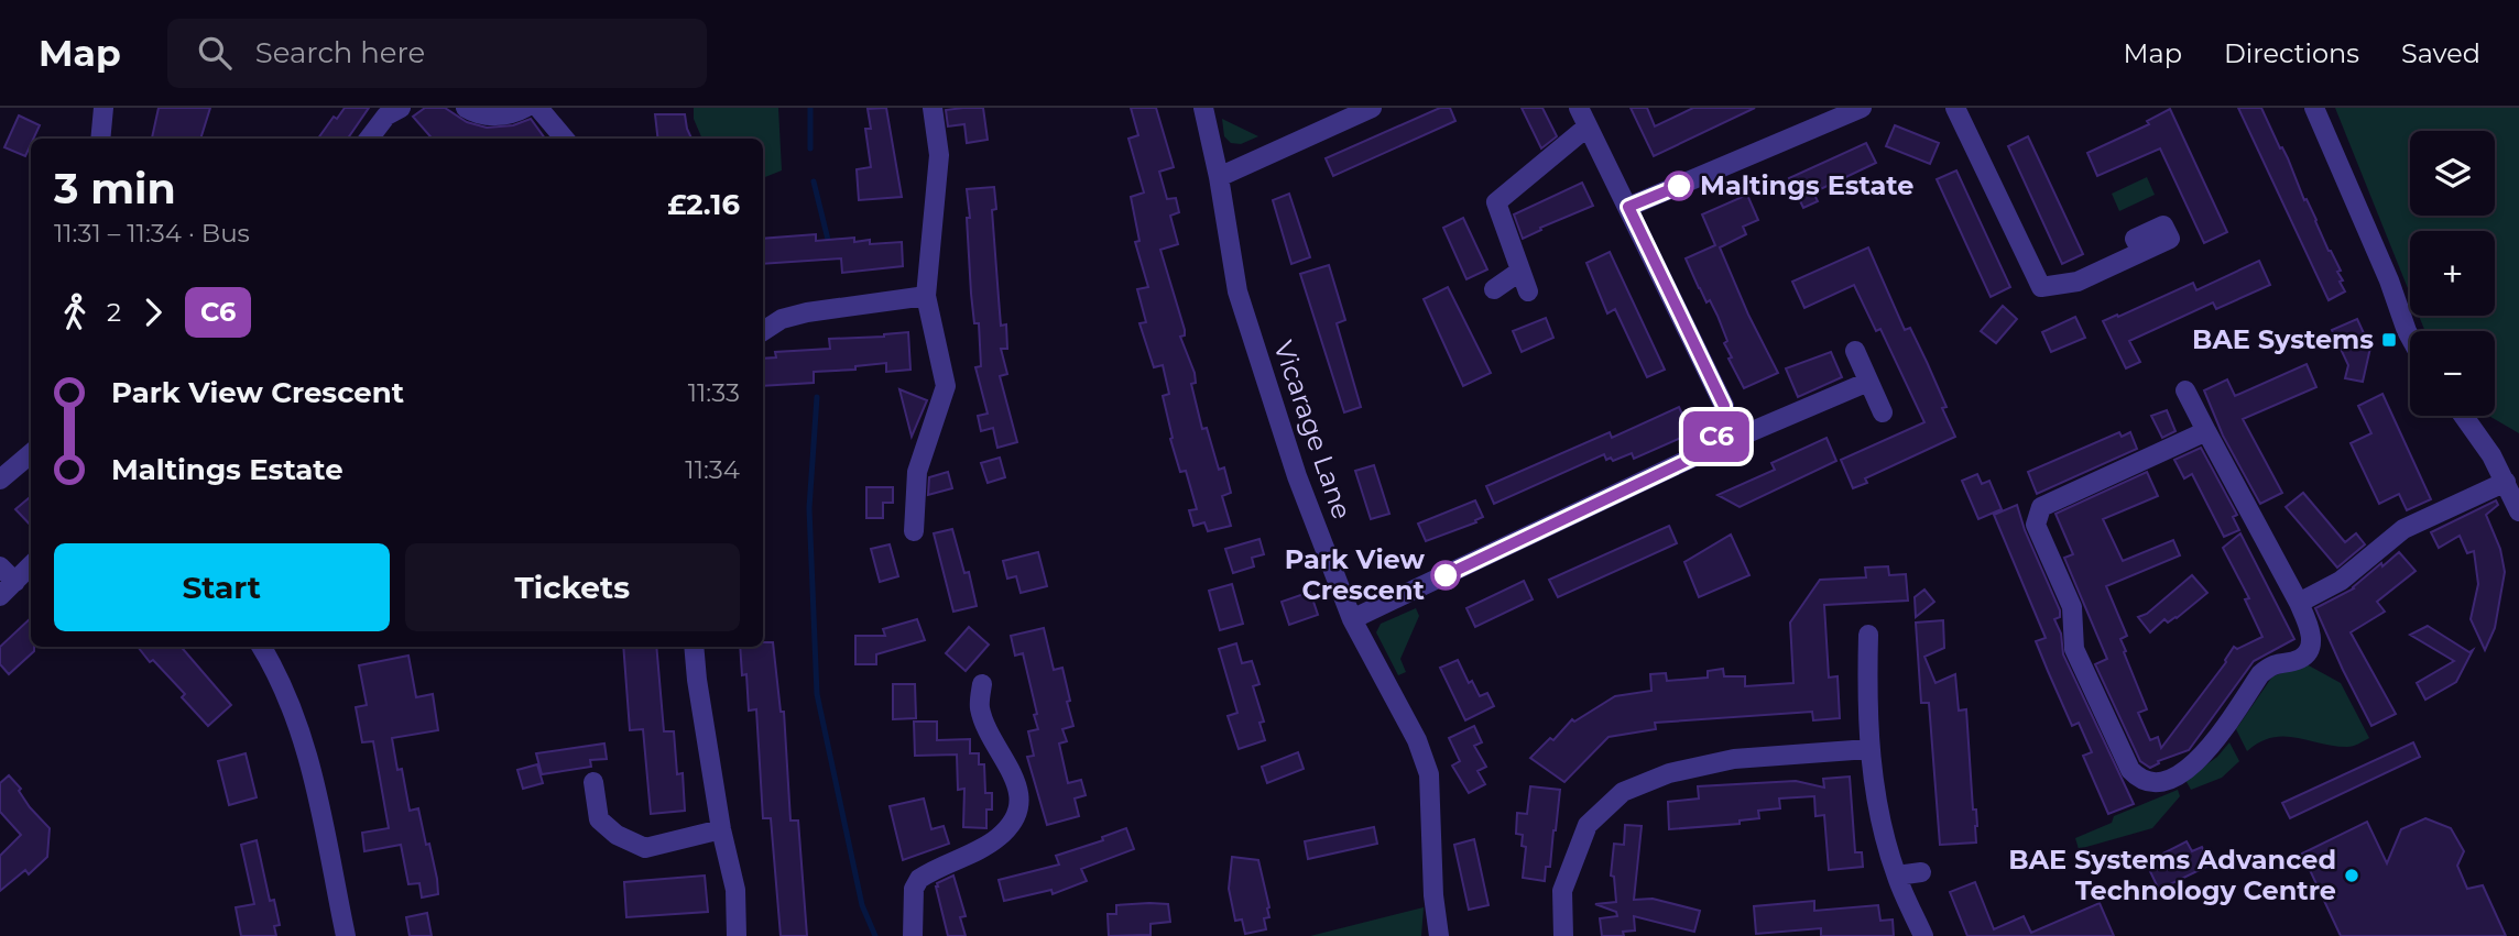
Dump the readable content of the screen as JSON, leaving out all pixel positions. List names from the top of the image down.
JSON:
{
  "streets": {
    "street": ["Vicarage Lane"]
  },
  "places": {
    "other": ["Maltings Estate", "Park View Crescent", "BAE Systems Advanced Technology Centre"],
    "transit": ["BAE Systems"]
  },
  "lines": ["bus line C6"],
  "page": {
    "header": "Map",
    "search": "Search here",
    "nav": ["Map", "Directions", "Saved"],
    "on_map": "C6",
    "map_buttons": ["+", "−"],
    "heading": ["3 min", "11:31 – 11:34 · Bus", "£2.16"],
    "legs": ["2", "C6"],
    "list": [
      {
        "name": "Park View Crescent",
        "value": "11:33"
      },
      {
        "name": "Maltings Estate",
        "value": "11:34"
      }
    ],
    "buttons": ["Start", "Tickets"]
  }
}
